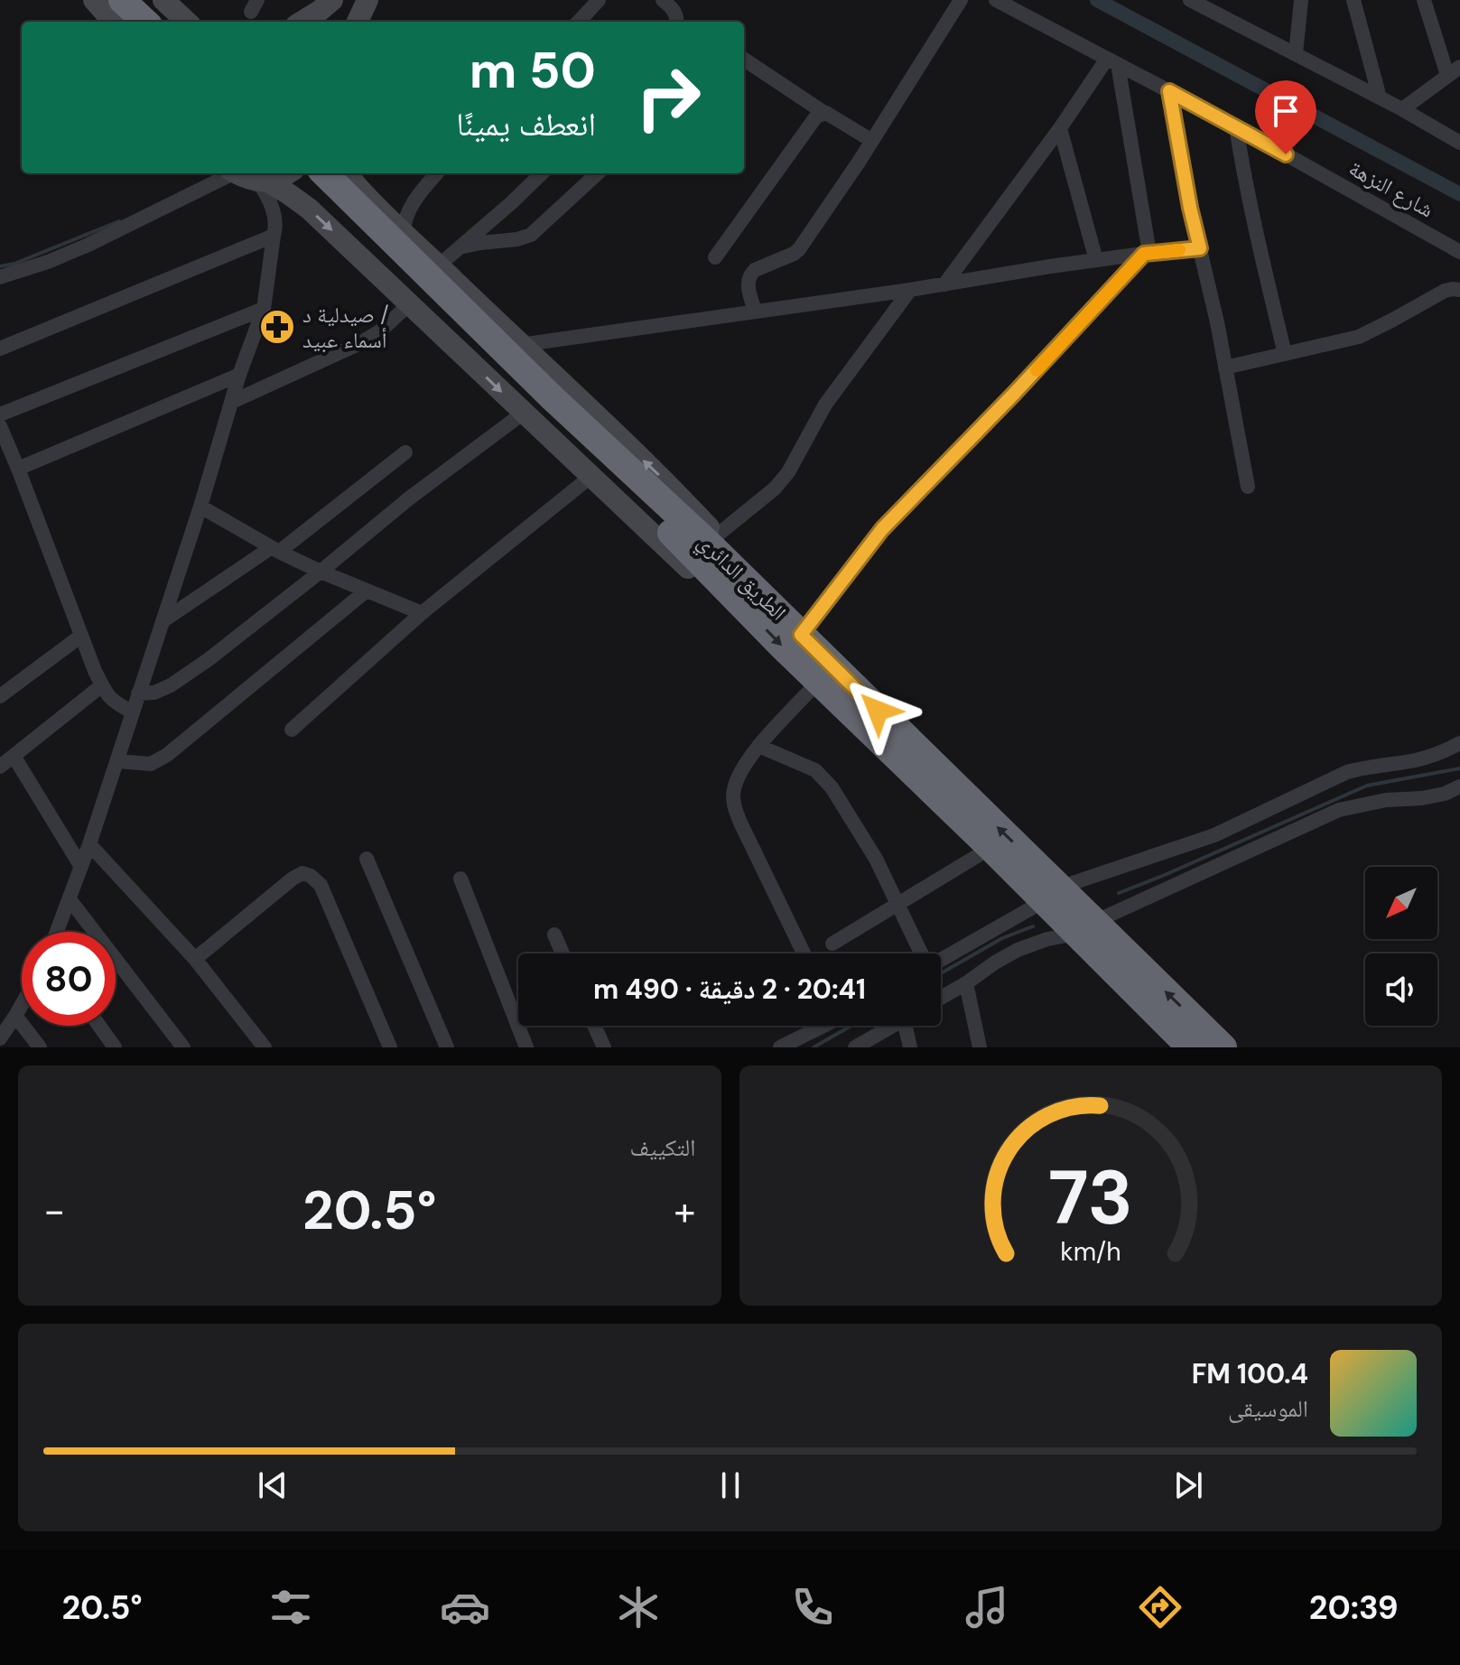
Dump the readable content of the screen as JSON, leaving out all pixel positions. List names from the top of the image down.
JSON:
{
  "streets": {
    "highway": ["الطريق الدائري"],
    "street": ["شارع النزهة"]
  },
  "places": {
    "pharmacy": ["صيدلية د / أسماء عبيد"]
  },
  "north": "bottom left",
  "page": {
    "turn": ["50 m", "انعطف يمينًا"],
    "limit": "80",
    "trip": "20:41 · 2 دقيقة · 490 m",
    "tile": "التكييف",
    "heat": ["−", "20.5°", "+"],
    "song": ["100.4 FM", "الموسيقى"],
    "tabs": ["20:39", "20.5°"],
    "gauge": ["73", "km/h"]
  }
}
